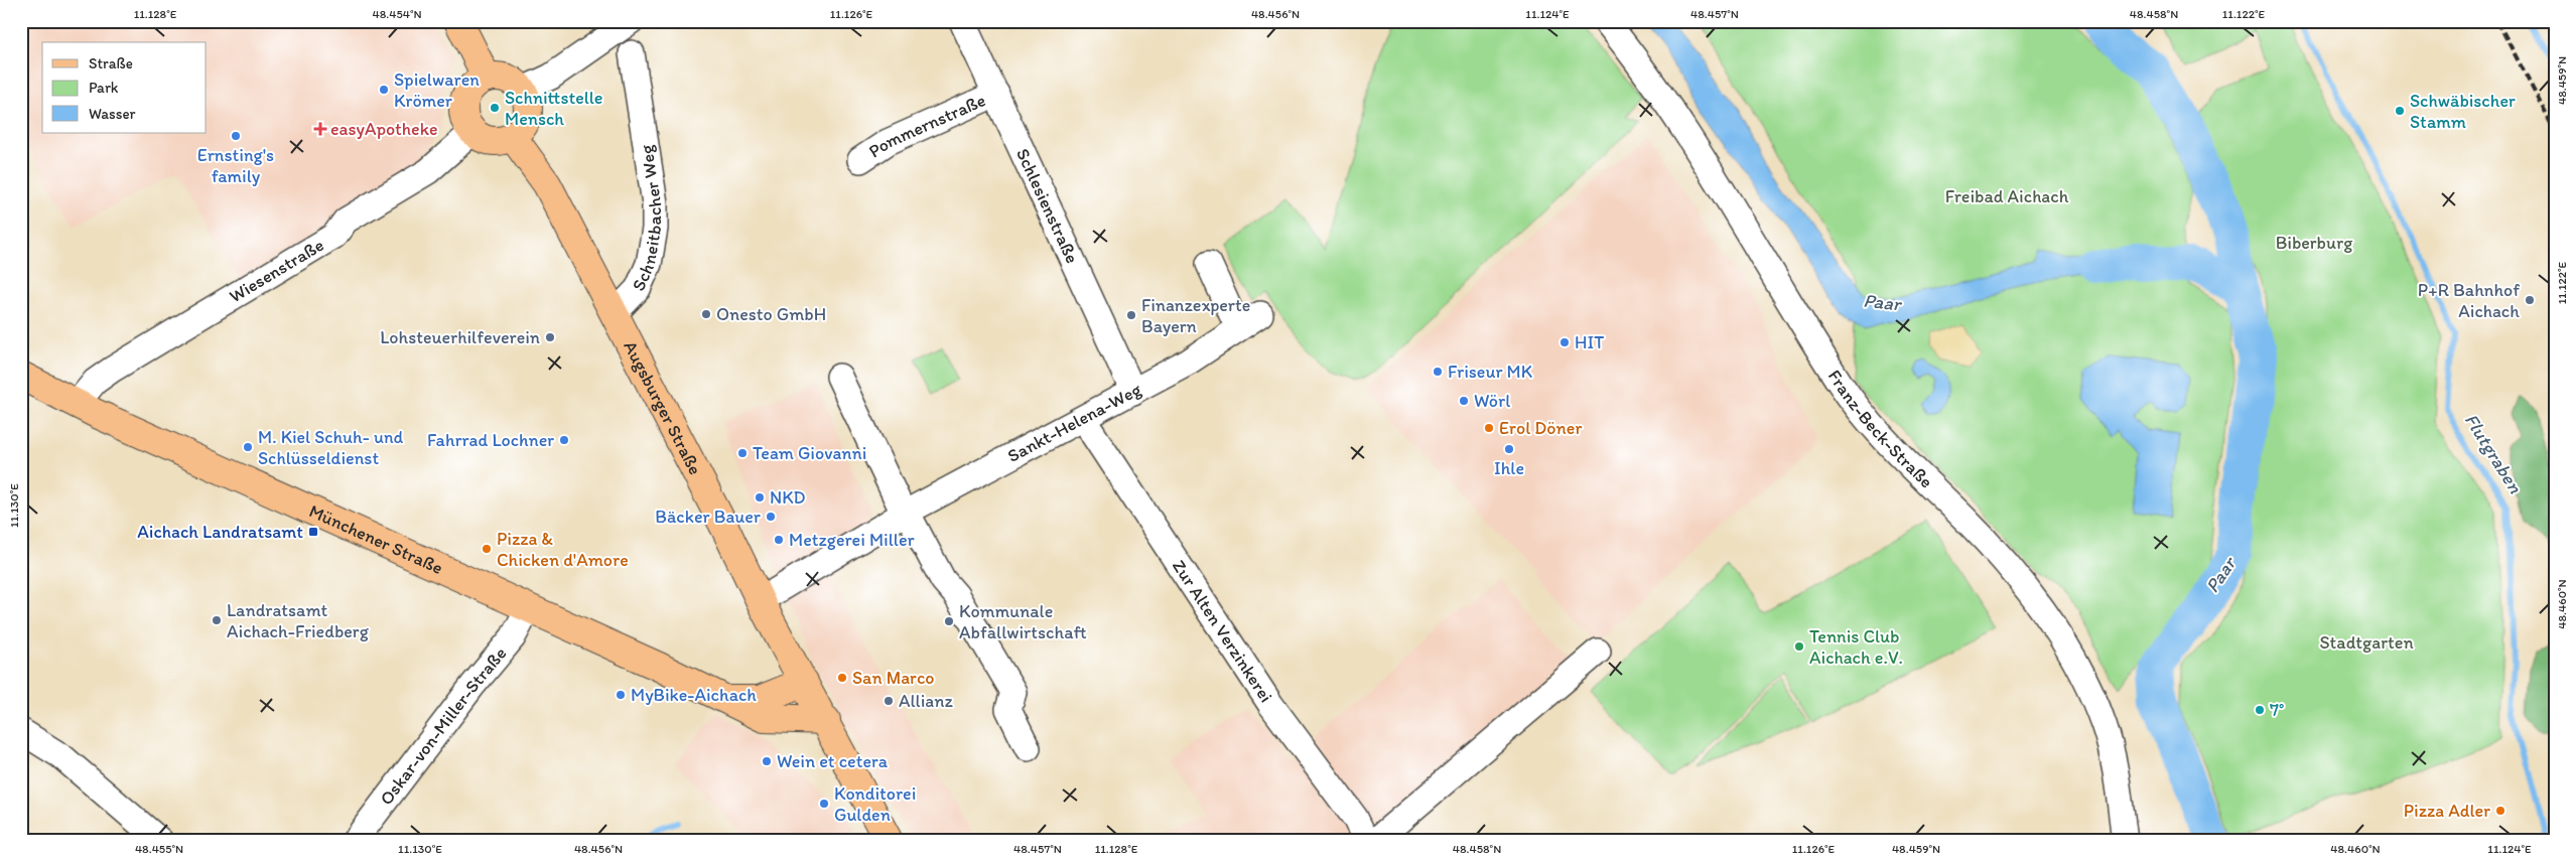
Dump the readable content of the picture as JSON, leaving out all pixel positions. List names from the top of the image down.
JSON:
{
  "streets": {
    "main road": ["Augsburger Straße", "Münchener Straße"],
    "street": [
      "Pommernstraße",
      "Schlesienstraße",
      "Schneitbacher Weg",
      "Wiesenstraße",
      "Sankt-Helena-Weg",
      "Franz-Beck-Straße",
      "Zur Alten Verzinkerei",
      "Oskar-von-Miller-Straße"
    ]
  },
  "crossings": [
    ["Pommernstraße", "Schlesienstraße"],
    ["Schlesienstraße", "Sankt-Helena-Weg"],
    ["Schneitbacher Weg", "Augsburger Straße"],
    ["Wiesenstraße", "Augsburger Straße"],
    ["Wiesenstraße", "Münchener Straße"],
    ["Augsburger Straße", "Sankt-Helena-Weg"],
    ["Augsburger Straße", "Münchener Straße"],
    ["Sankt-Helena-Weg", "Zur Alten Verzinkerei"],
    ["Münchener Straße", "Oskar-von-Miller-Straße"]
  ],
  "water": ["Paar", "Flutgraben"],
  "parks": ["Freibad Aichach", "Biberburg", "Stadtgarten"],
  "places": {
    "other": [
      "Spielwaren Krömer",
      "Schnittstelle Mensch",
      "Schwäbischer Stamm",
      "Ernsting's family",
      "P+R Bahnhof Aichach",
      "Onesto GmbH",
      "Finanzexperte Bayern",
      "Lohsteuerhilfeverein",
      "HIT",
      "Friseur MK",
      "Wörl",
      "Erol Döner",
      "Fahrrad Lochner",
      "M. Kiel Schuh- und Schlüsseldienst",
      "Ihle",
      "Team Giovanni",
      "NKD",
      "Bäcker Bauer",
      "Metzgerei Miller",
      "Pizza & Chicken d'Amore",
      "Landratsamt Aichach-Friedberg",
      "Kommunale Abfallwirtschaft",
      "Tennis Club Aichach e.V.",
      "San Marco",
      "MyBike-Aichach",
      "Allianz",
      "7°",
      "Wein et cetera",
      "Konditorei Gulden",
      "Pizza Adler"
    ],
    "health": ["easyApotheke"],
    "transit": ["Aichach Landratsamt"]
  },
  "legend": ["Straße", "Park", "Wasser"],
  "coordinates": [
    "11.128°E",
    "48.454°N",
    "11.126°E",
    "48.456°N",
    "11.124°E",
    "48.457°N",
    "48.458°N",
    "11.122°E",
    "48.459°N",
    "11.130°E",
    "48.460°N",
    "48.455°N"
  ]
}
